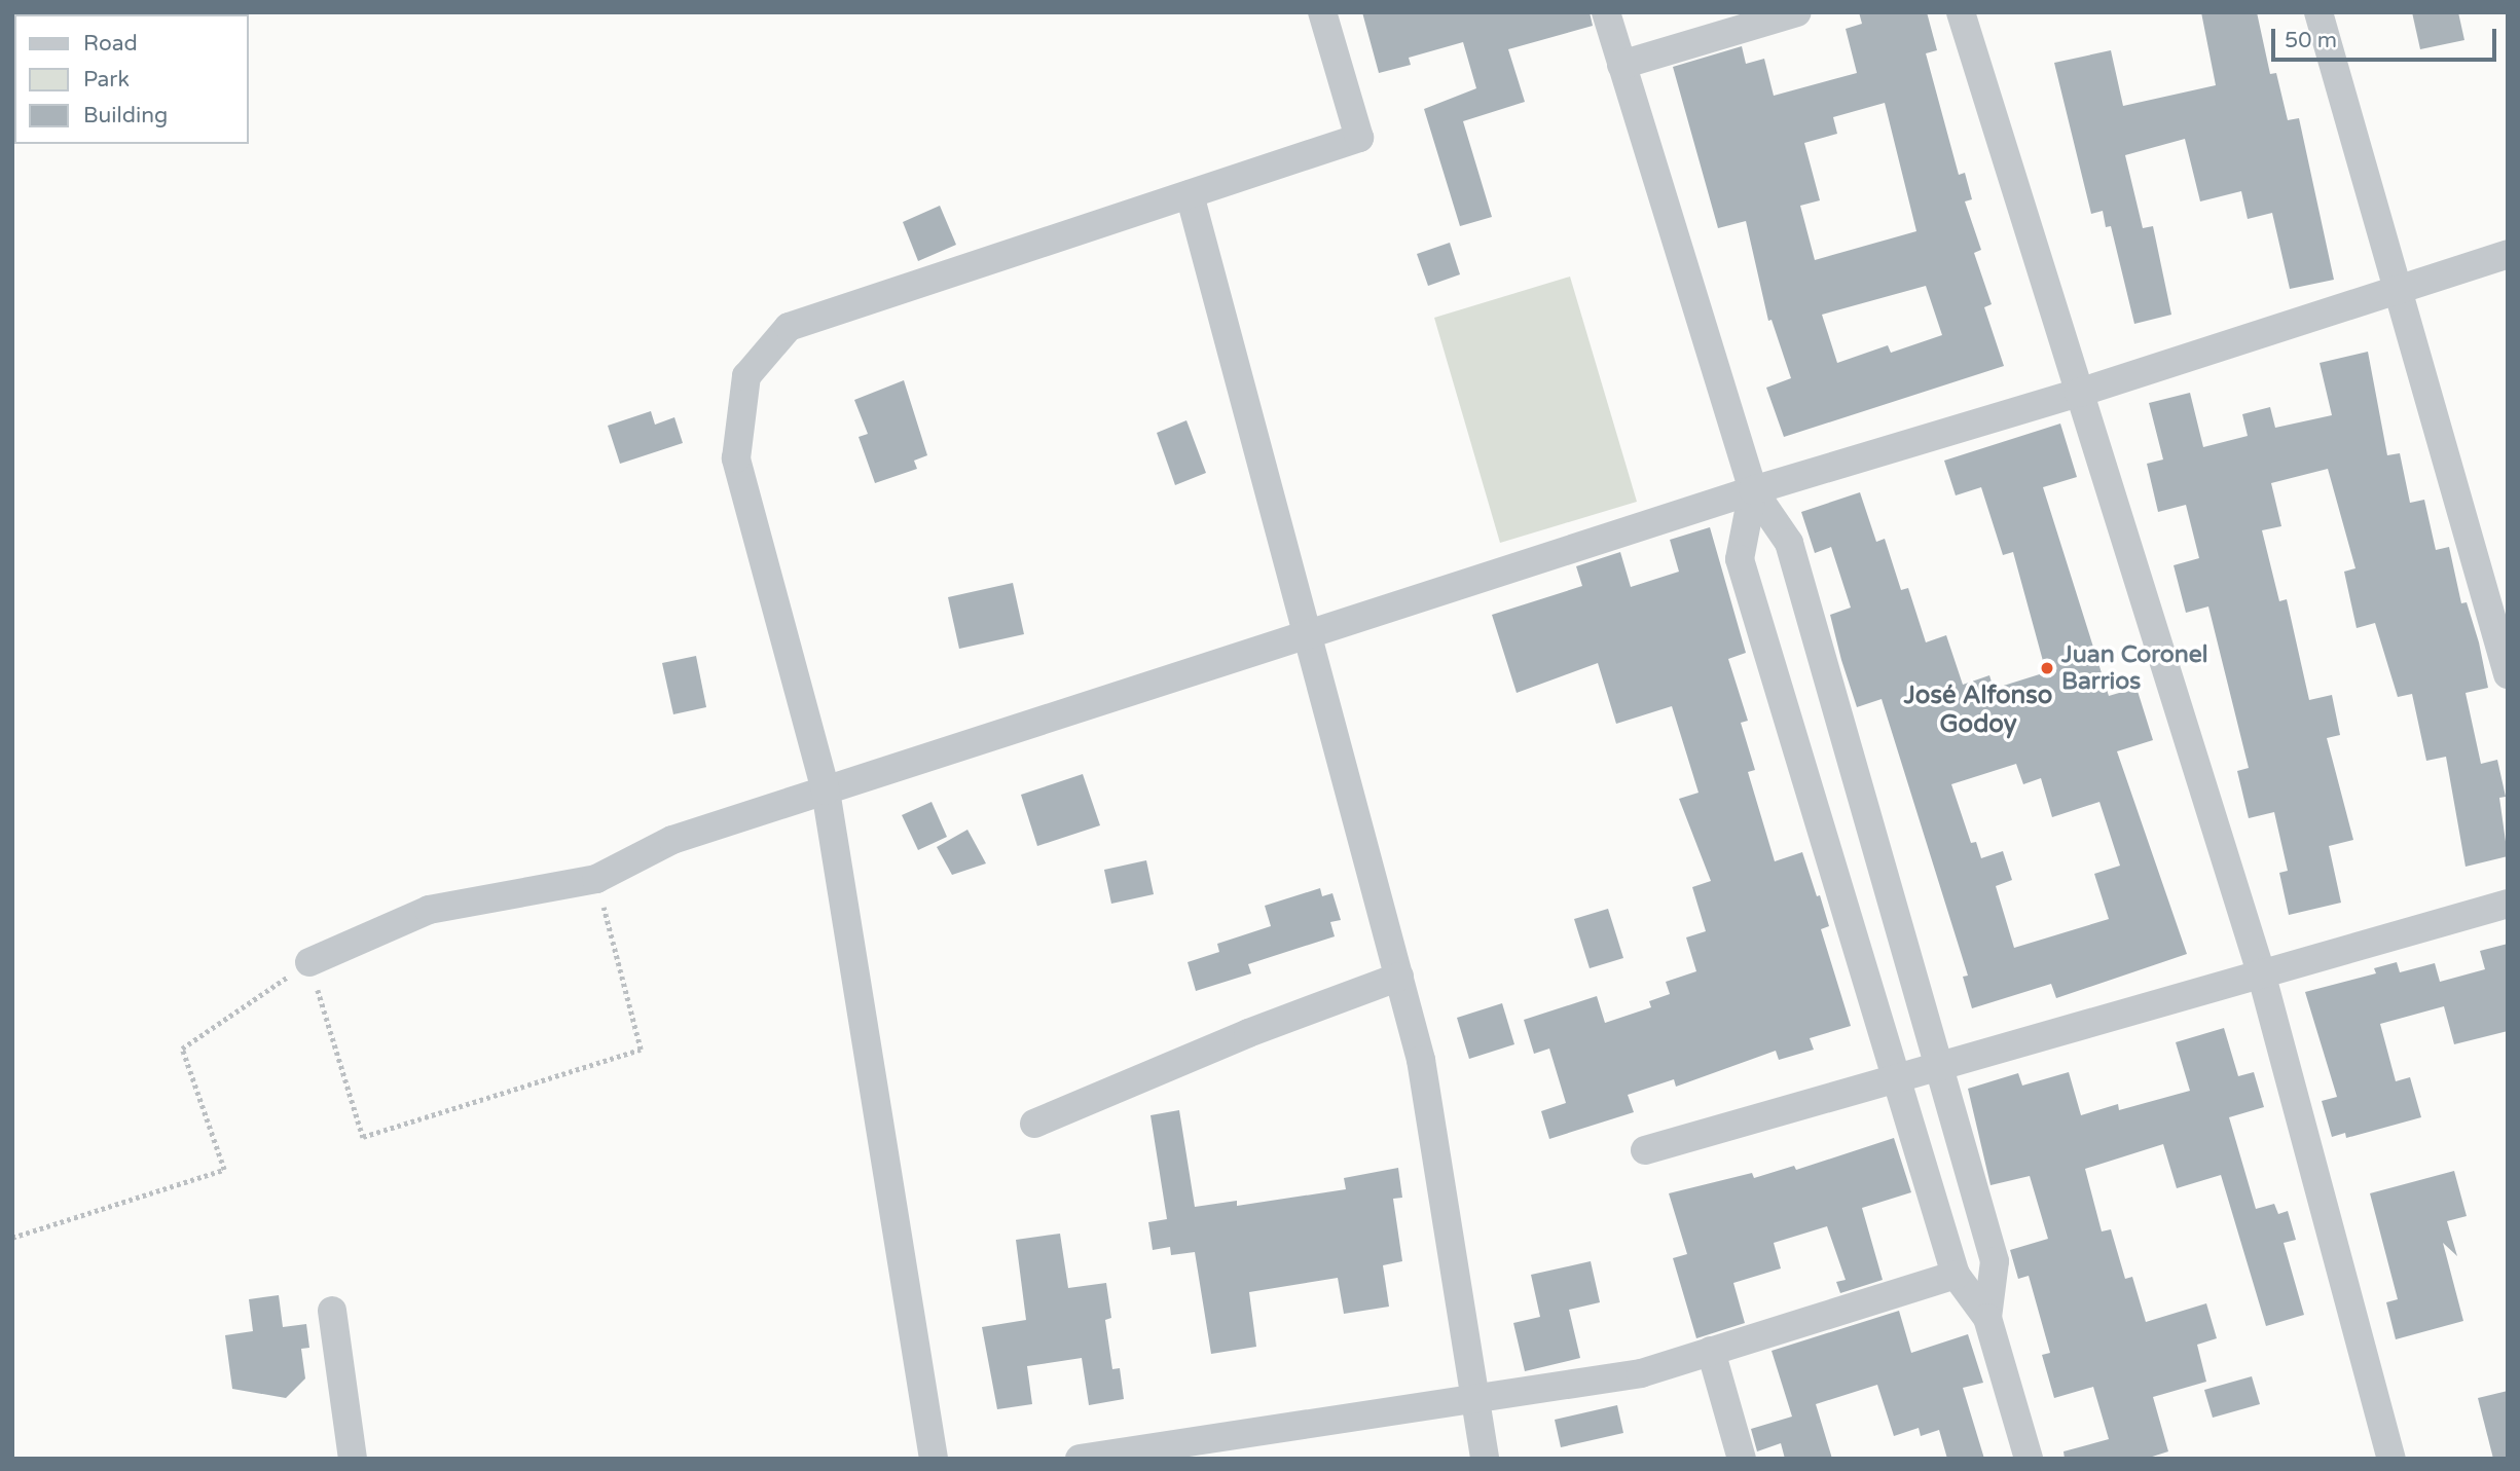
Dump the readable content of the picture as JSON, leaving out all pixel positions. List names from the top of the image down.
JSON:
{
  "districts": ["José Alfonso Godoy"],
  "places": ["Juan Coronel Barrios"],
  "legend": ["Road", "Park", "Building"],
  "scale_bar": "50 m"
}
